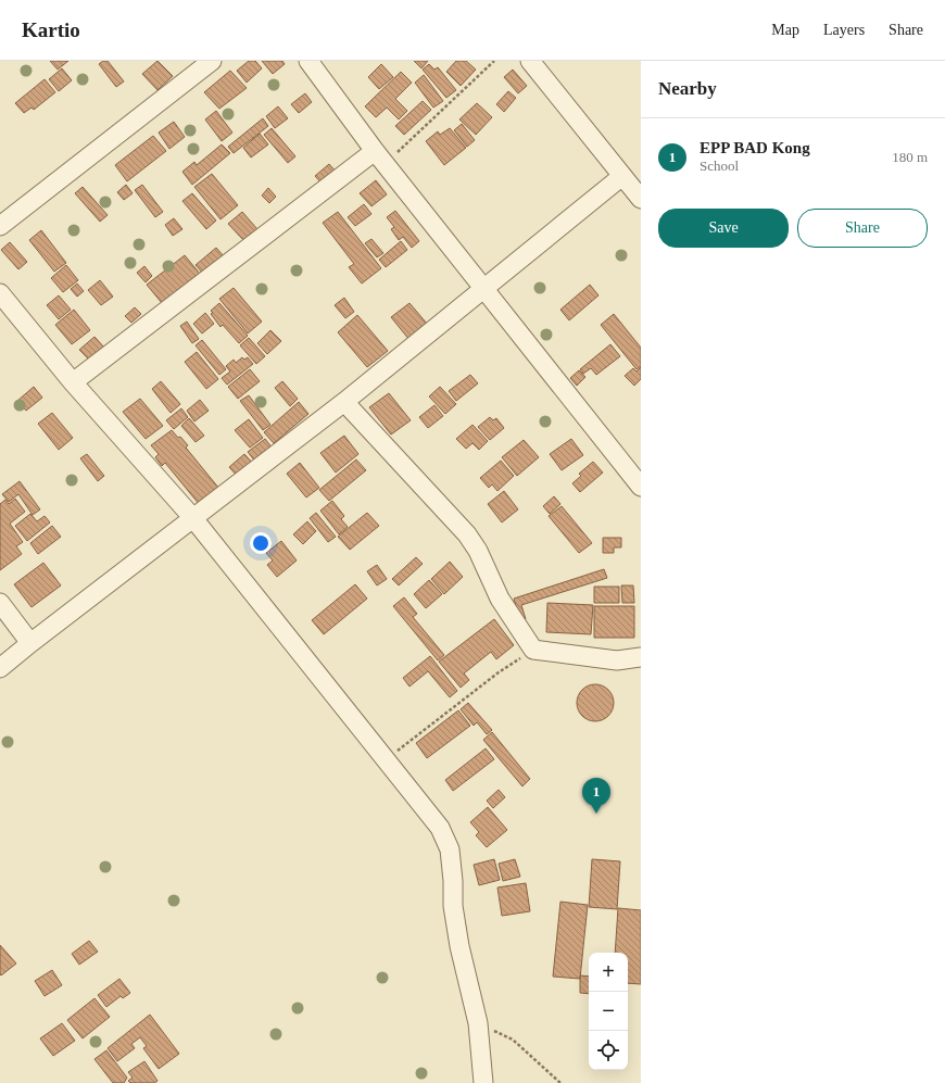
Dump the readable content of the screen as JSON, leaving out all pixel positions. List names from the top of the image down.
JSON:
{
  "page": {
    "header": "Kartio",
    "nav": ["Map", "Layers", "Share"],
    "heading": "Nearby",
    "list": [
      {
        "mark": "1",
        "name": "EPP BAD Kong",
        "note": "School",
        "value": "180 m"
      }
    ],
    "buttons": ["Save", "Share"],
    "pins": "1",
    "map_buttons": ["+", "−"]
  }
}
